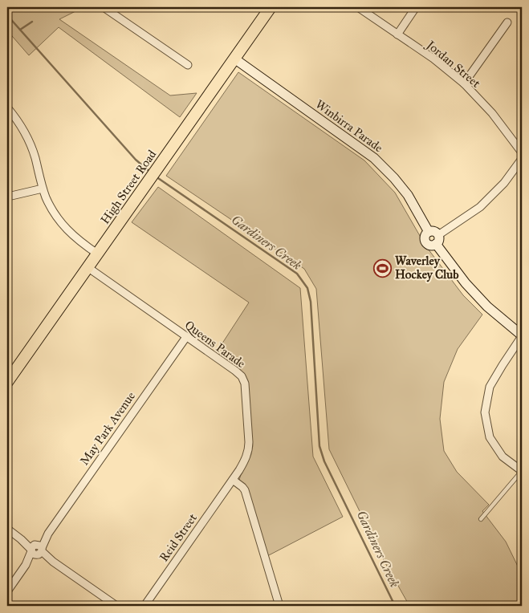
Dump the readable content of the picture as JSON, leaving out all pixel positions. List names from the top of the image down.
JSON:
{
  "streets": {
    "main road": ["High Street Road"],
    "street": [
      "Jordan Street",
      "Winbirra Parade",
      "Queens Parade",
      "May Park Avenue",
      "Reid Street"
    ]
  },
  "crossings": [
    ["Winbirra Parade", "High Street Road"],
    ["High Street Road", "Queens Parade"],
    ["Queens Parade", "May Park Avenue"],
    ["Queens Parade", "Reid Street"]
  ],
  "water": ["Gardiners Creek"],
  "places": {
    "sports": ["Waverley Hockey Club"]
  }
}
